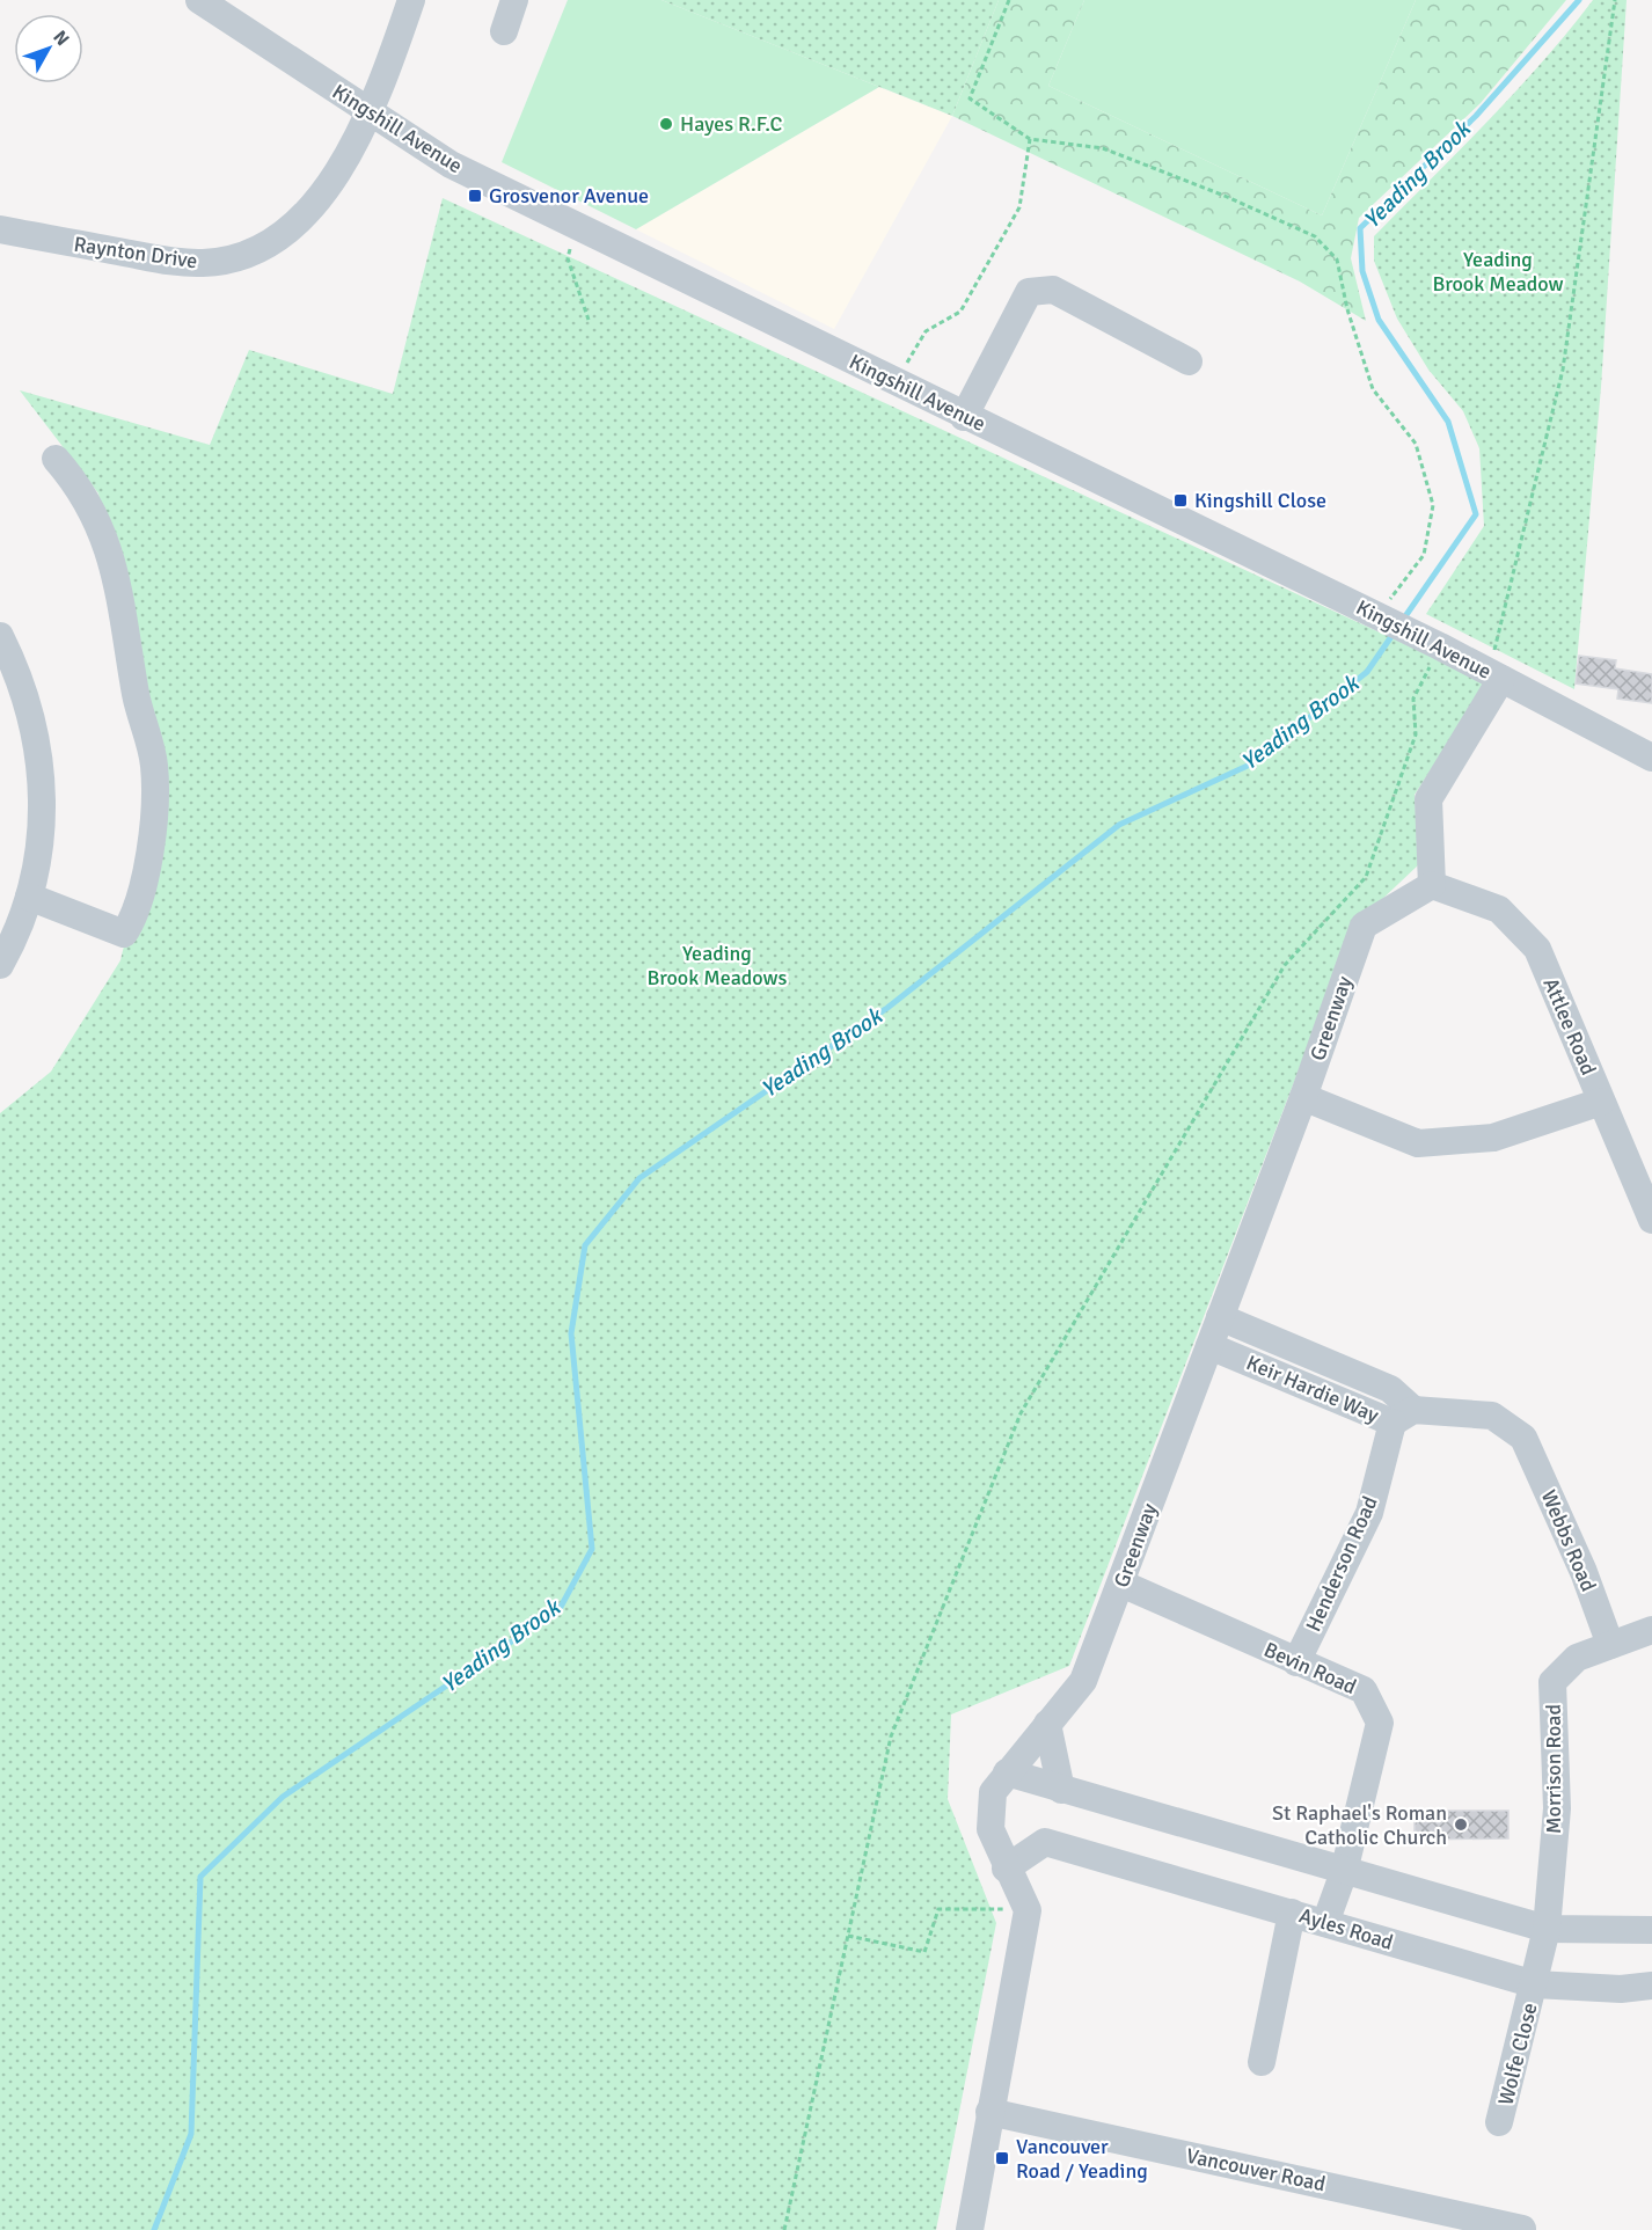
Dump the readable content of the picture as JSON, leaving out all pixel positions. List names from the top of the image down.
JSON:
{
  "streets": {
    "street": [
      "Kingshill Avenue",
      "Raynton Drive",
      "Greenway",
      "Attlee Road",
      "Keir Hardie Way",
      "Webbs Road",
      "Henderson Road",
      "Bevin Road",
      "Morrison Road",
      "Ayles Road",
      "Wolfe Close",
      "Vancouver Road"
    ]
  },
  "crossings": [
    ["Kingshill Avenue", "Raynton Drive"],
    ["Greenway", "Attlee Road"],
    ["Greenway", "Keir Hardie Way"],
    ["Greenway", "Bevin Road"],
    ["Greenway", "Ayles Road"],
    ["Keir Hardie Way", "Webbs Road"],
    ["Keir Hardie Way", "Henderson Road"],
    ["Webbs Road", "Morrison Road"],
    ["Henderson Road", "Bevin Road"],
    ["Bevin Road", "Ayles Road"],
    ["Morrison Road", "Ayles Road"],
    ["Morrison Road", "Wolfe Close"],
    ["Ayles Road", "Wolfe Close"]
  ],
  "water": ["Yeading Brook"],
  "parks": ["Yeading Brook Meadow", "Yeading Brook Meadows"],
  "places": {
    "other": ["Hayes R.F.C", "St Raphael's Roman Catholic Church"],
    "transit": ["Grosvenor Avenue", "Kingshill Close", "Vancouver Road / Yeading"]
  },
  "north": "top right"
}
